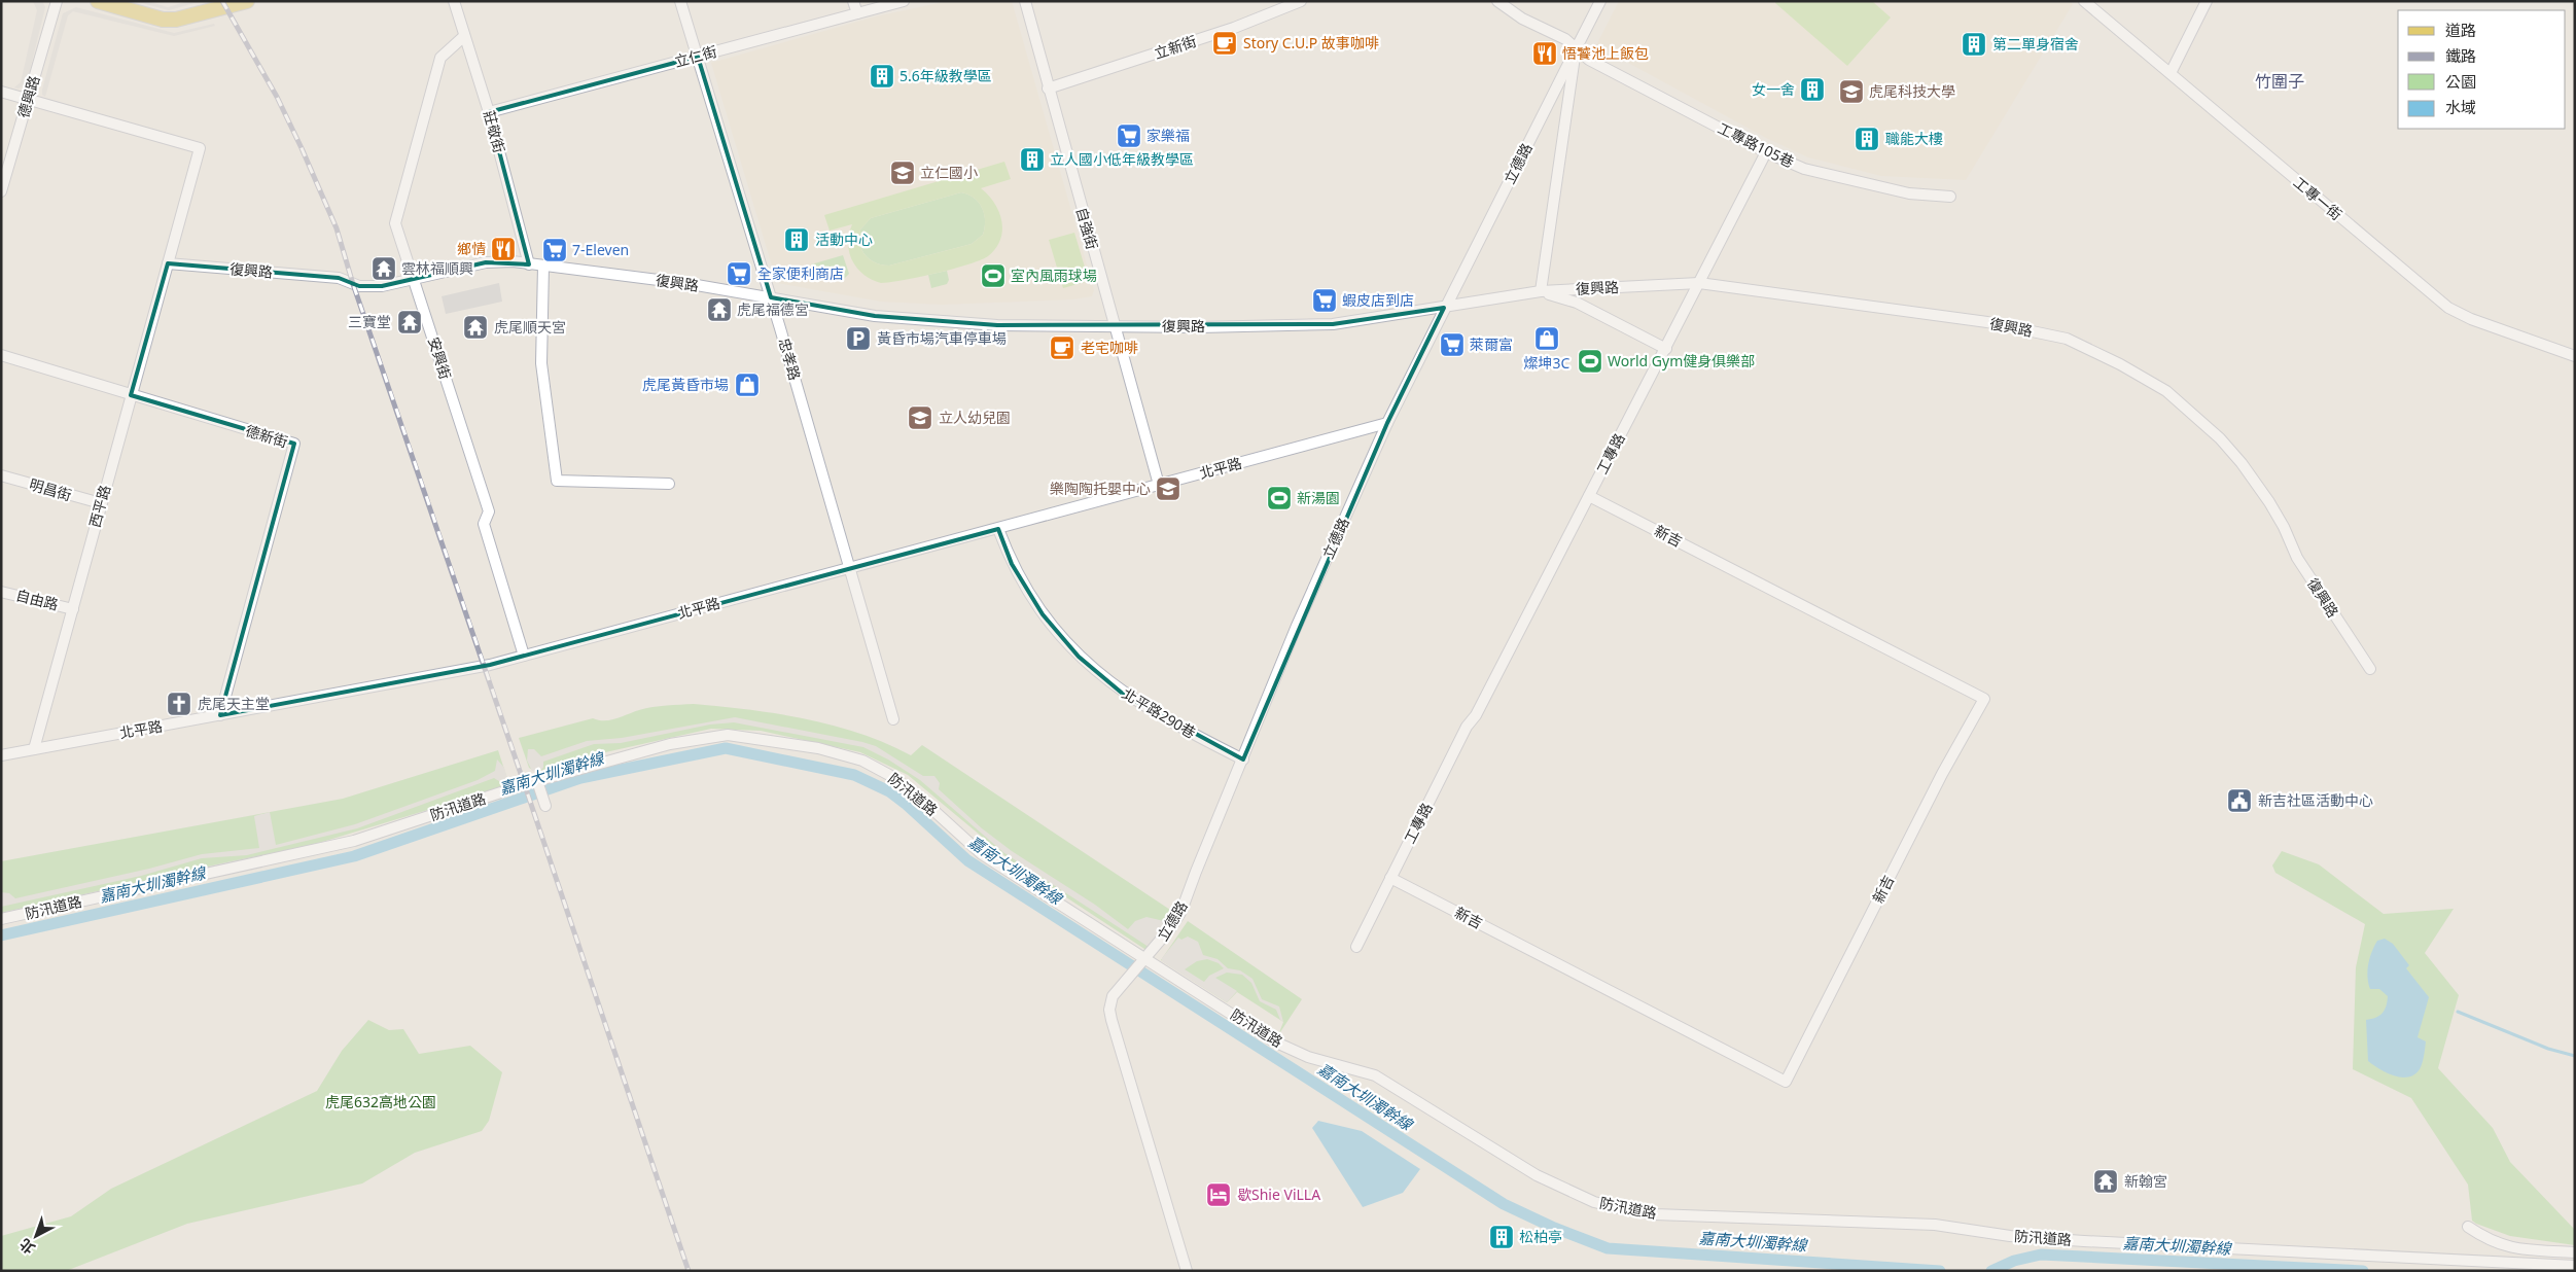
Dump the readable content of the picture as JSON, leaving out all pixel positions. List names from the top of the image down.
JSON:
{
  "streets": {
    "street": [
      "立新街",
      "立仁街",
      "德興路",
      "莊敬街",
      "工專路105巷",
      "立德路",
      "工專一街",
      "自強街",
      "復興路",
      "安興街",
      "忠孝路",
      "德新街",
      "工專路",
      "北平路",
      "明昌街",
      "西平路",
      "新吉",
      "自由路",
      "北平路290巷",
      "防汛道路"
    ]
  },
  "crossings": [
    ["立新街", "自強街"],
    ["立仁街", "莊敬街"],
    ["立仁街", "忠孝路"],
    ["莊敬街", "復興路"],
    ["莊敬街", "安興街"],
    ["工專路105巷", "立德路"],
    ["工專路105巷", "工專路"],
    ["立德路", "復興路"],
    ["立德路", "北平路"],
    ["立德路", "北平路290巷"],
    ["立德路", "防汛道路"],
    ["自強街", "復興路"],
    ["自強街", "北平路"],
    ["復興路", "安興街"],
    ["復興路", "忠孝路"],
    ["復興路", "工專路"],
    ["復興路", "西平路"],
    ["安興街", "北平路"],
    ["忠孝路", "北平路"],
    ["德新街", "北平路"],
    ["德新街", "西平路"],
    ["工專路", "新吉"],
    ["北平路", "西平路"],
    ["北平路", "北平路290巷"],
    ["明昌街", "西平路"],
    ["西平路", "自由路"]
  ],
  "districts": ["竹圍子"],
  "water": ["嘉南大圳濁幹線"],
  "parks": ["虎尾632高地公園"],
  "places": {
    "cafe": ["Story C.U.P 故事咖啡", "老宅咖啡"],
    "building": [
      "第二單身宿舍",
      "5.6年級教學區",
      "女一舍",
      "職能大樓",
      "立人國小低年級教學區",
      "活動中心",
      "松柏亭"
    ],
    "restaurant": ["悟饕池上飯包", "鄉情"],
    "school or university": [
      "虎尾科技大學",
      "立仁國小",
      "立人幼兒園",
      "樂陶陶托嬰中心"
    ],
    "supermarket": [
      "家樂福",
      "7-Eleven",
      "全家便利商店",
      "蝦皮店到店",
      "萊爾富"
    ],
    "temple": [
      "雲林福順興",
      "虎尾福德宮",
      "三寶堂",
      "虎尾順天宮",
      "新翰宮"
    ],
    "sports": ["室內風雨球場", "World Gym健身俱樂部", "新湯園"],
    "parking": ["黃昏市場汽車停車場"],
    "shop": ["燦坤3C", "虎尾黃昏市場"],
    "church": ["虎尾天主堂"],
    "public building": ["新吉社區活動中心"],
    "hotel": ["歇Shie ViLLA"]
  },
  "legend": [
    "道路",
    "鐵路",
    "公園",
    "水域"
  ],
  "north": "bottom left"
}
